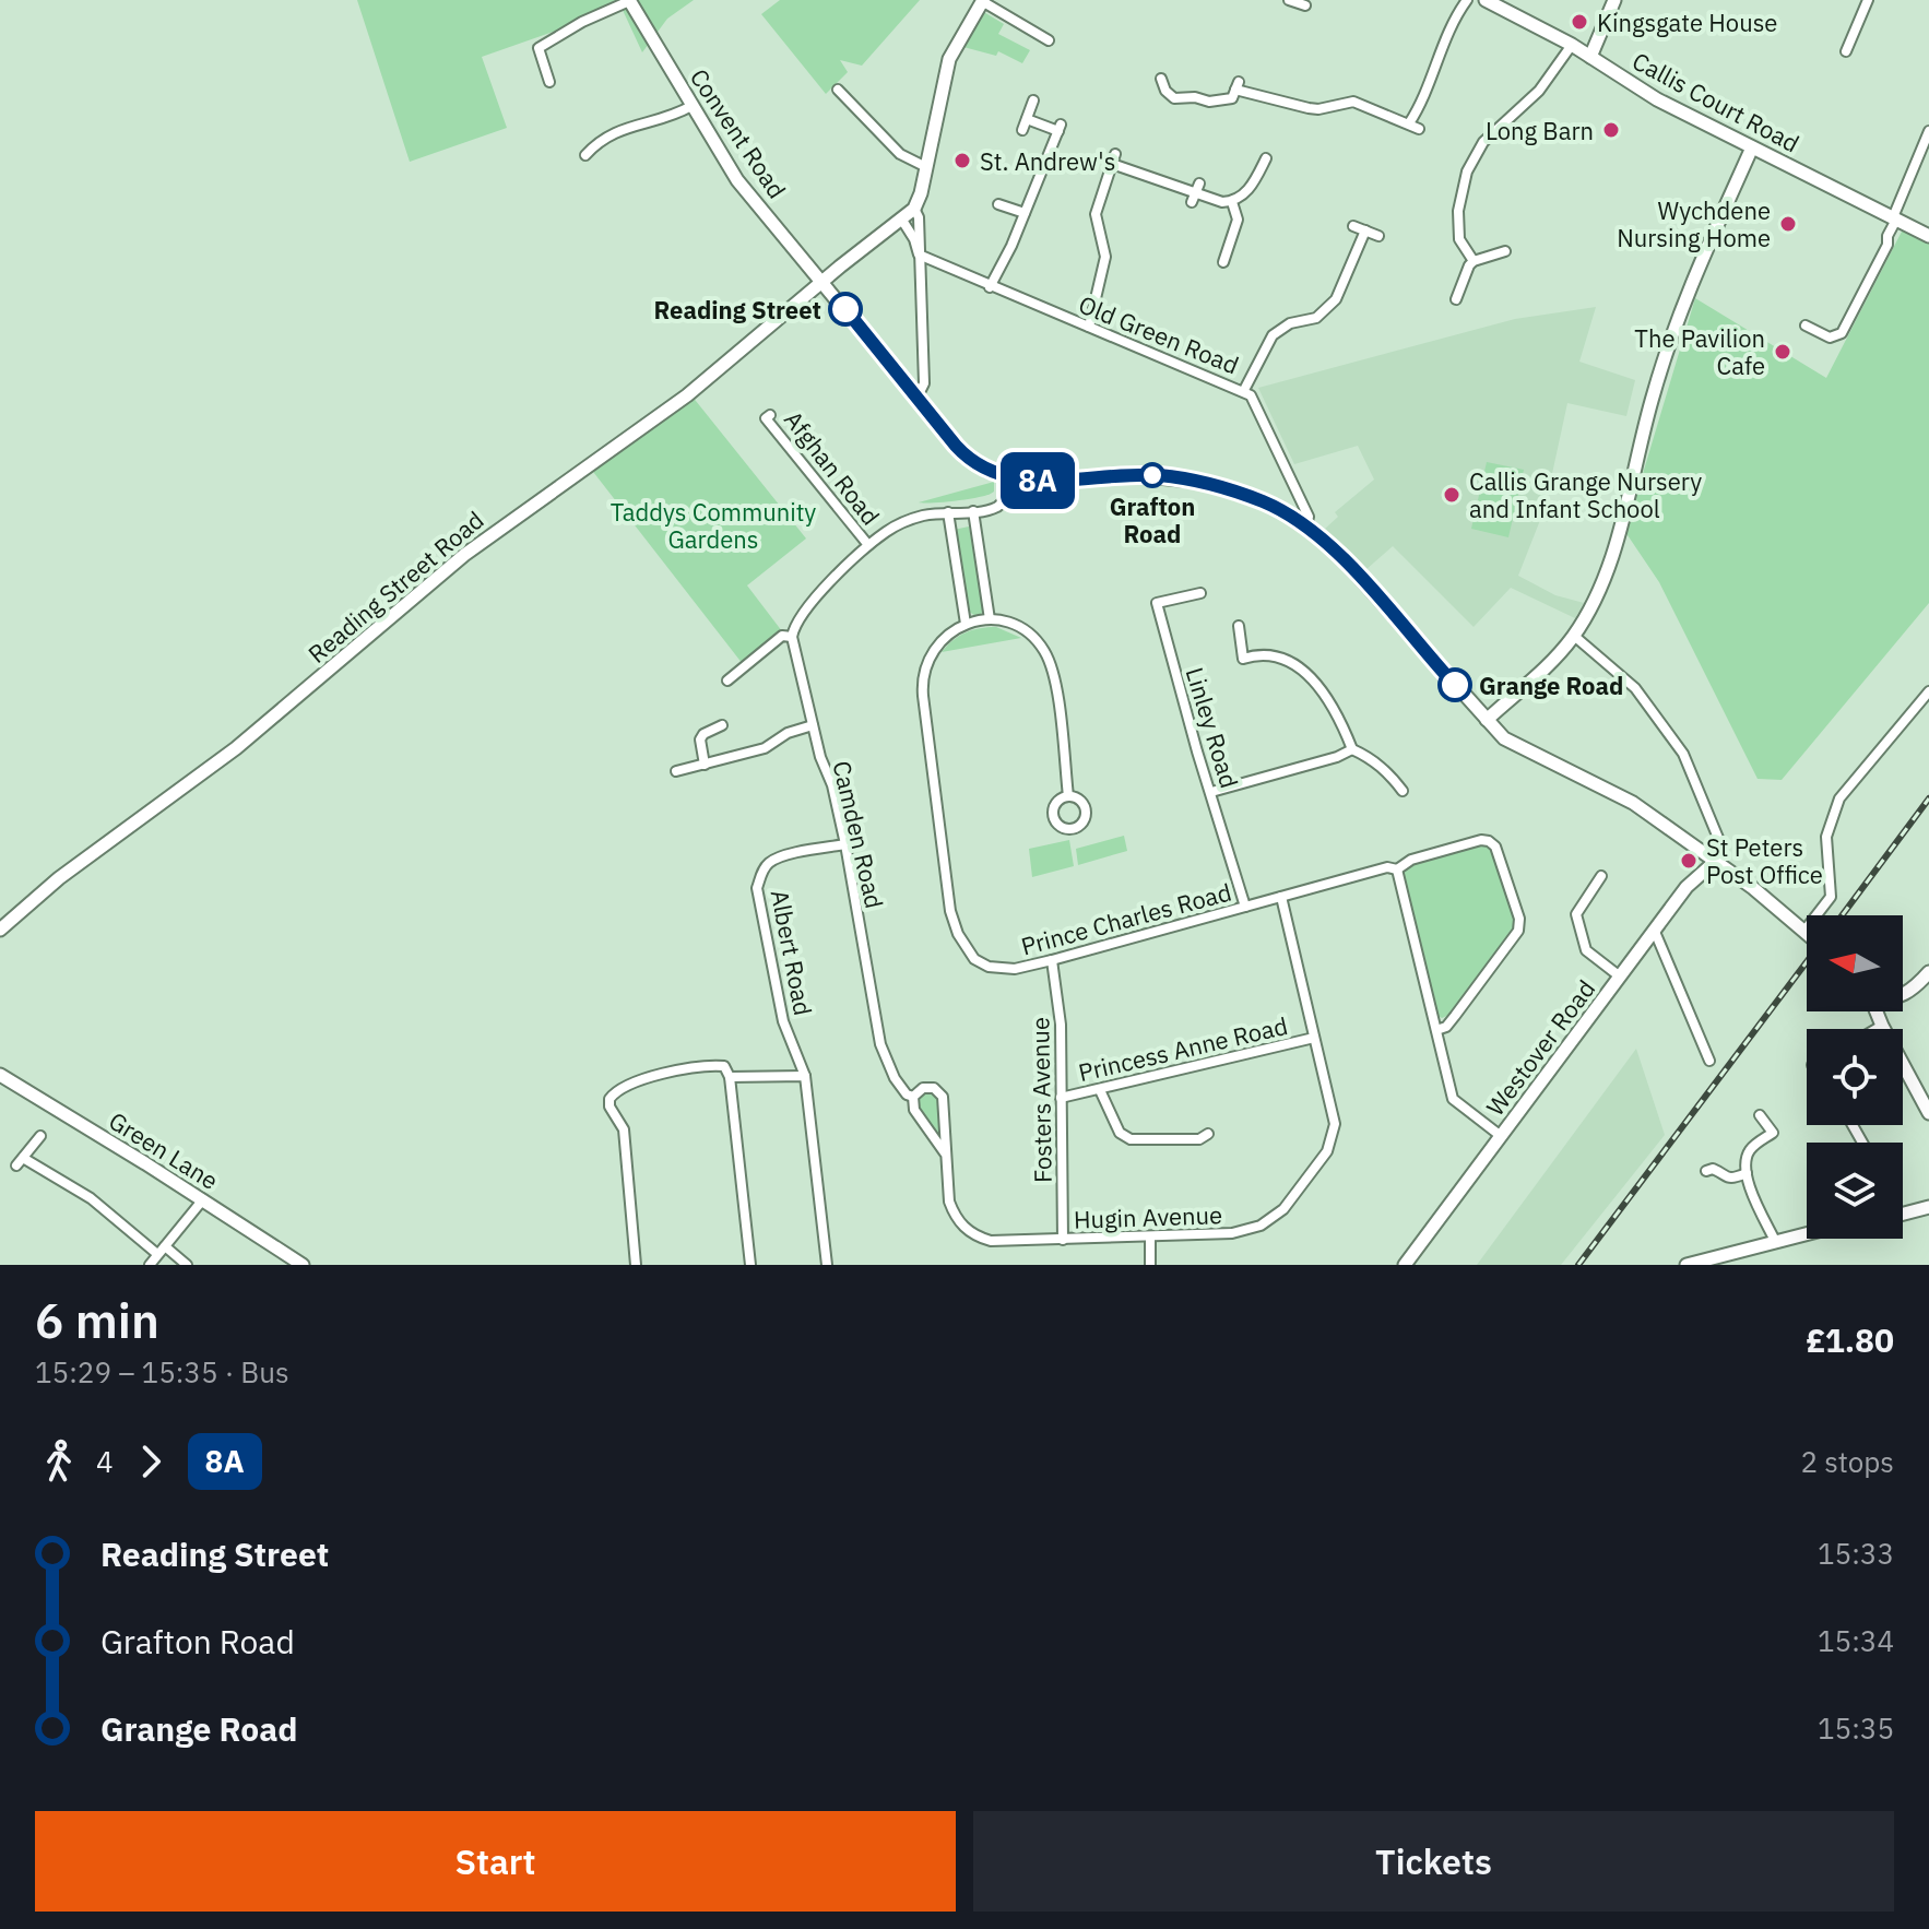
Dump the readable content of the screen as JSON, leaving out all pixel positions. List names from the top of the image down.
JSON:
{
  "streets": {
    "street": [
      "Callis Court Road",
      "Convent Road",
      "Old Green Road",
      "Afghan Road",
      "Reading Street Road",
      "Linley Road",
      "Camden Road",
      "Prince Charles Road",
      "Albert Road",
      "Westover Road",
      "Princess Anne Road",
      "Fosters Avenue",
      "Green Lane",
      "Hugin Avenue"
    ]
  },
  "crossings": [
    ["Convent Road", "Reading Street Road"],
    ["Linley Road", "Prince Charles Road"],
    ["Camden Road", "Albert Road"],
    ["Camden Road", "Hugin Avenue"],
    ["Prince Charles Road", "Fosters Avenue"],
    ["Prince Charles Road", "Hugin Avenue"],
    ["Princess Anne Road", "Fosters Avenue"],
    ["Princess Anne Road", "Hugin Avenue"],
    ["Fosters Avenue", "Hugin Avenue"]
  ],
  "parks": ["Taddys Community Gardens"],
  "places": [
    "Kingsgate House",
    "Long Barn",
    "St. Andrew's",
    "Wychdene Nursing Home",
    "Reading Street",
    "The Pavilion Cafe",
    "Grafton Road",
    "Callis Grange Nursery and Infant School",
    "Grange Road",
    "St Peters Post Office"
  ],
  "lines": ["bus line 8A"],
  "north": "left",
  "page": {
    "on_map": "8A",
    "heading": ["6 min", "15:29 – 15:35 · Bus", "£1.80"],
    "legs": ["4", "8A", "2 stops"],
    "list": [
      {
        "name": "Reading Street",
        "value": "15:33"
      },
      {
        "name": "Grafton Road",
        "value": "15:34"
      },
      {
        "name": "Grange Road",
        "value": "15:35"
      }
    ],
    "buttons": ["Start", "Tickets"]
  }
}
